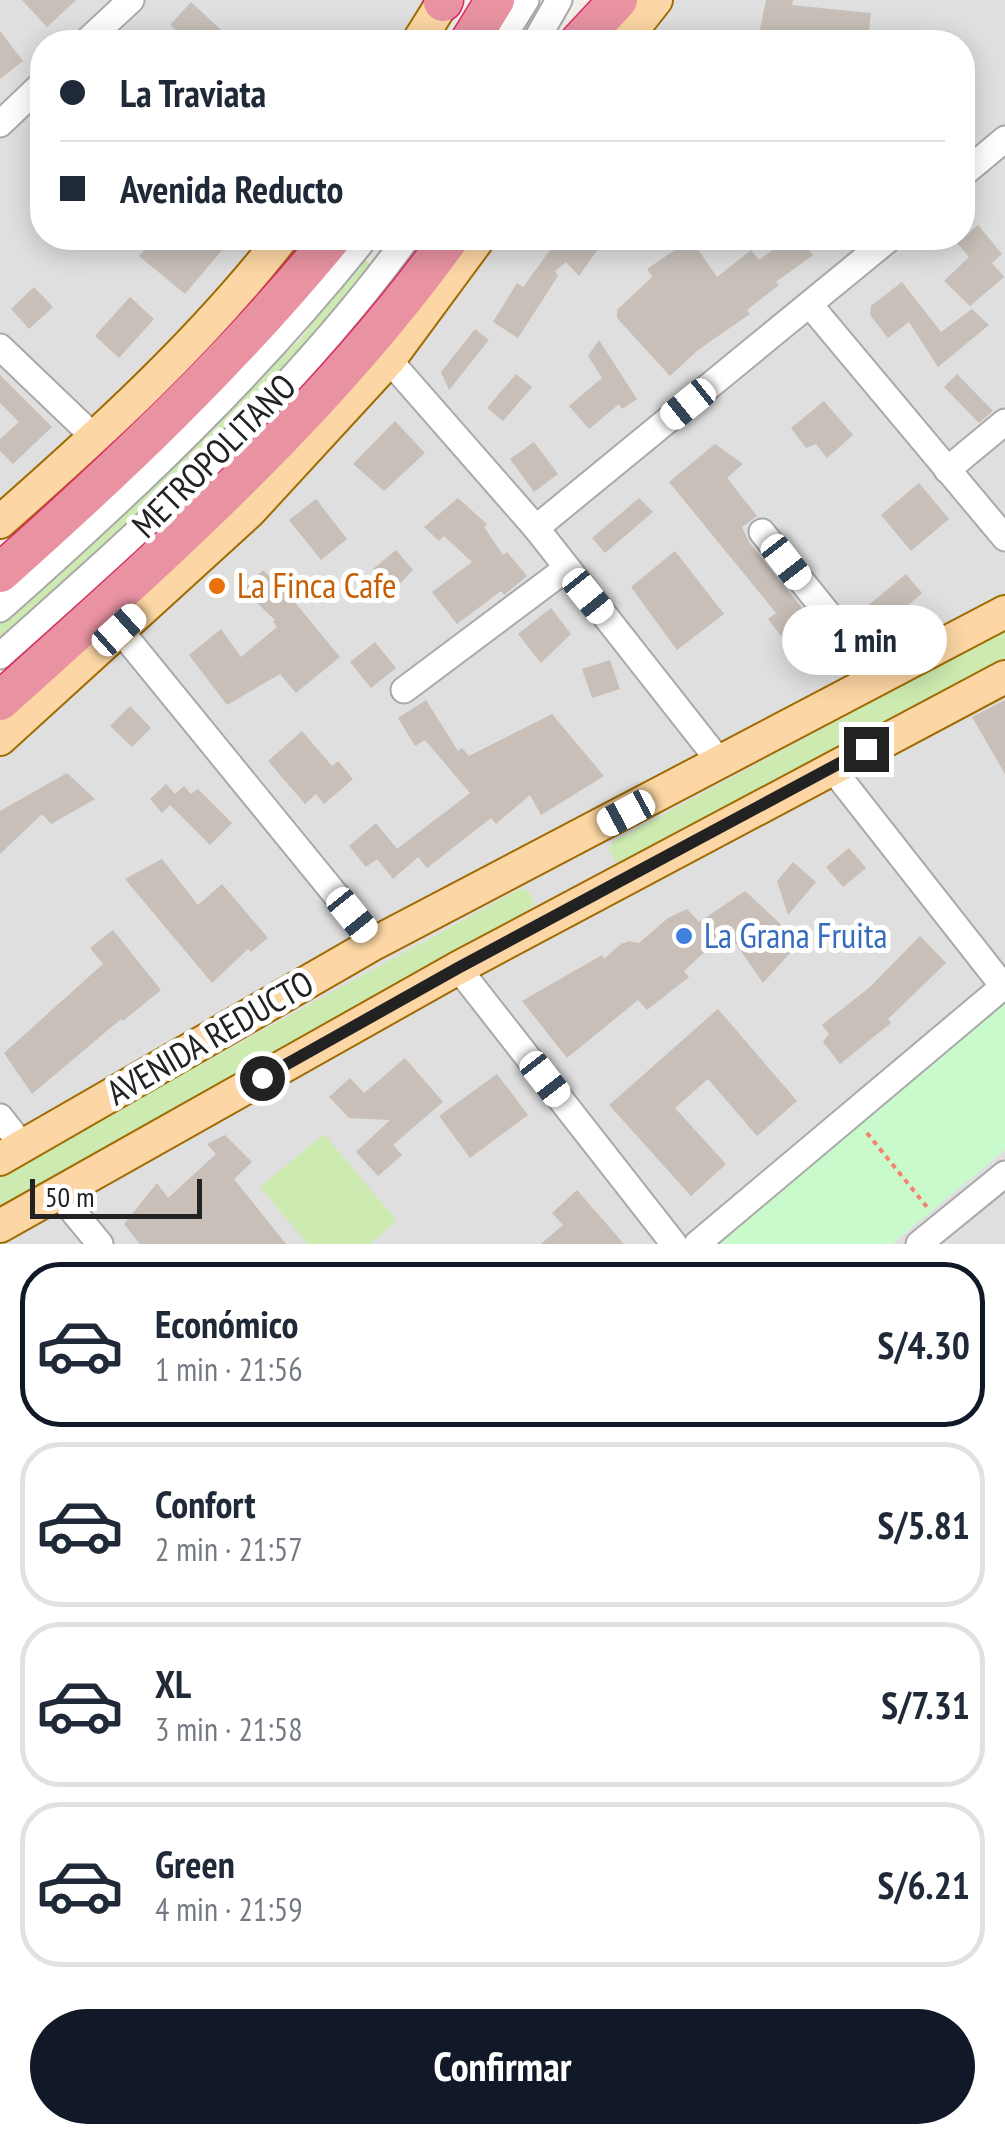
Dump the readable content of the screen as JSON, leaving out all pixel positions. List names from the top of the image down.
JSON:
{
  "streets": {
    "main road": ["AVENIDA REDUCTO"],
    "street": ["METROPOLITANO"]
  },
  "places": ["La Finca Cafe", "La Grana Fruita"],
  "scale_bar": "50 m",
  "page": {
    "banner": ["La Traviata", "Avenida Reducto"],
    "bubble": "1 min",
    "scale": "50 m",
    "list": [
      {
        "name": "Económico",
        "note": "1 min · 21:56",
        "value": "S/4.30"
      },
      {
        "name": "Confort",
        "note": "2 min · 21:57",
        "value": "S/5.81"
      },
      {
        "name": "XL",
        "note": "3 min · 21:58",
        "value": "S/7.31"
      },
      {
        "name": "Green",
        "note": "4 min · 21:59",
        "value": "S/6.21"
      }
    ],
    "buttons": "Confirmar"
  }
}
